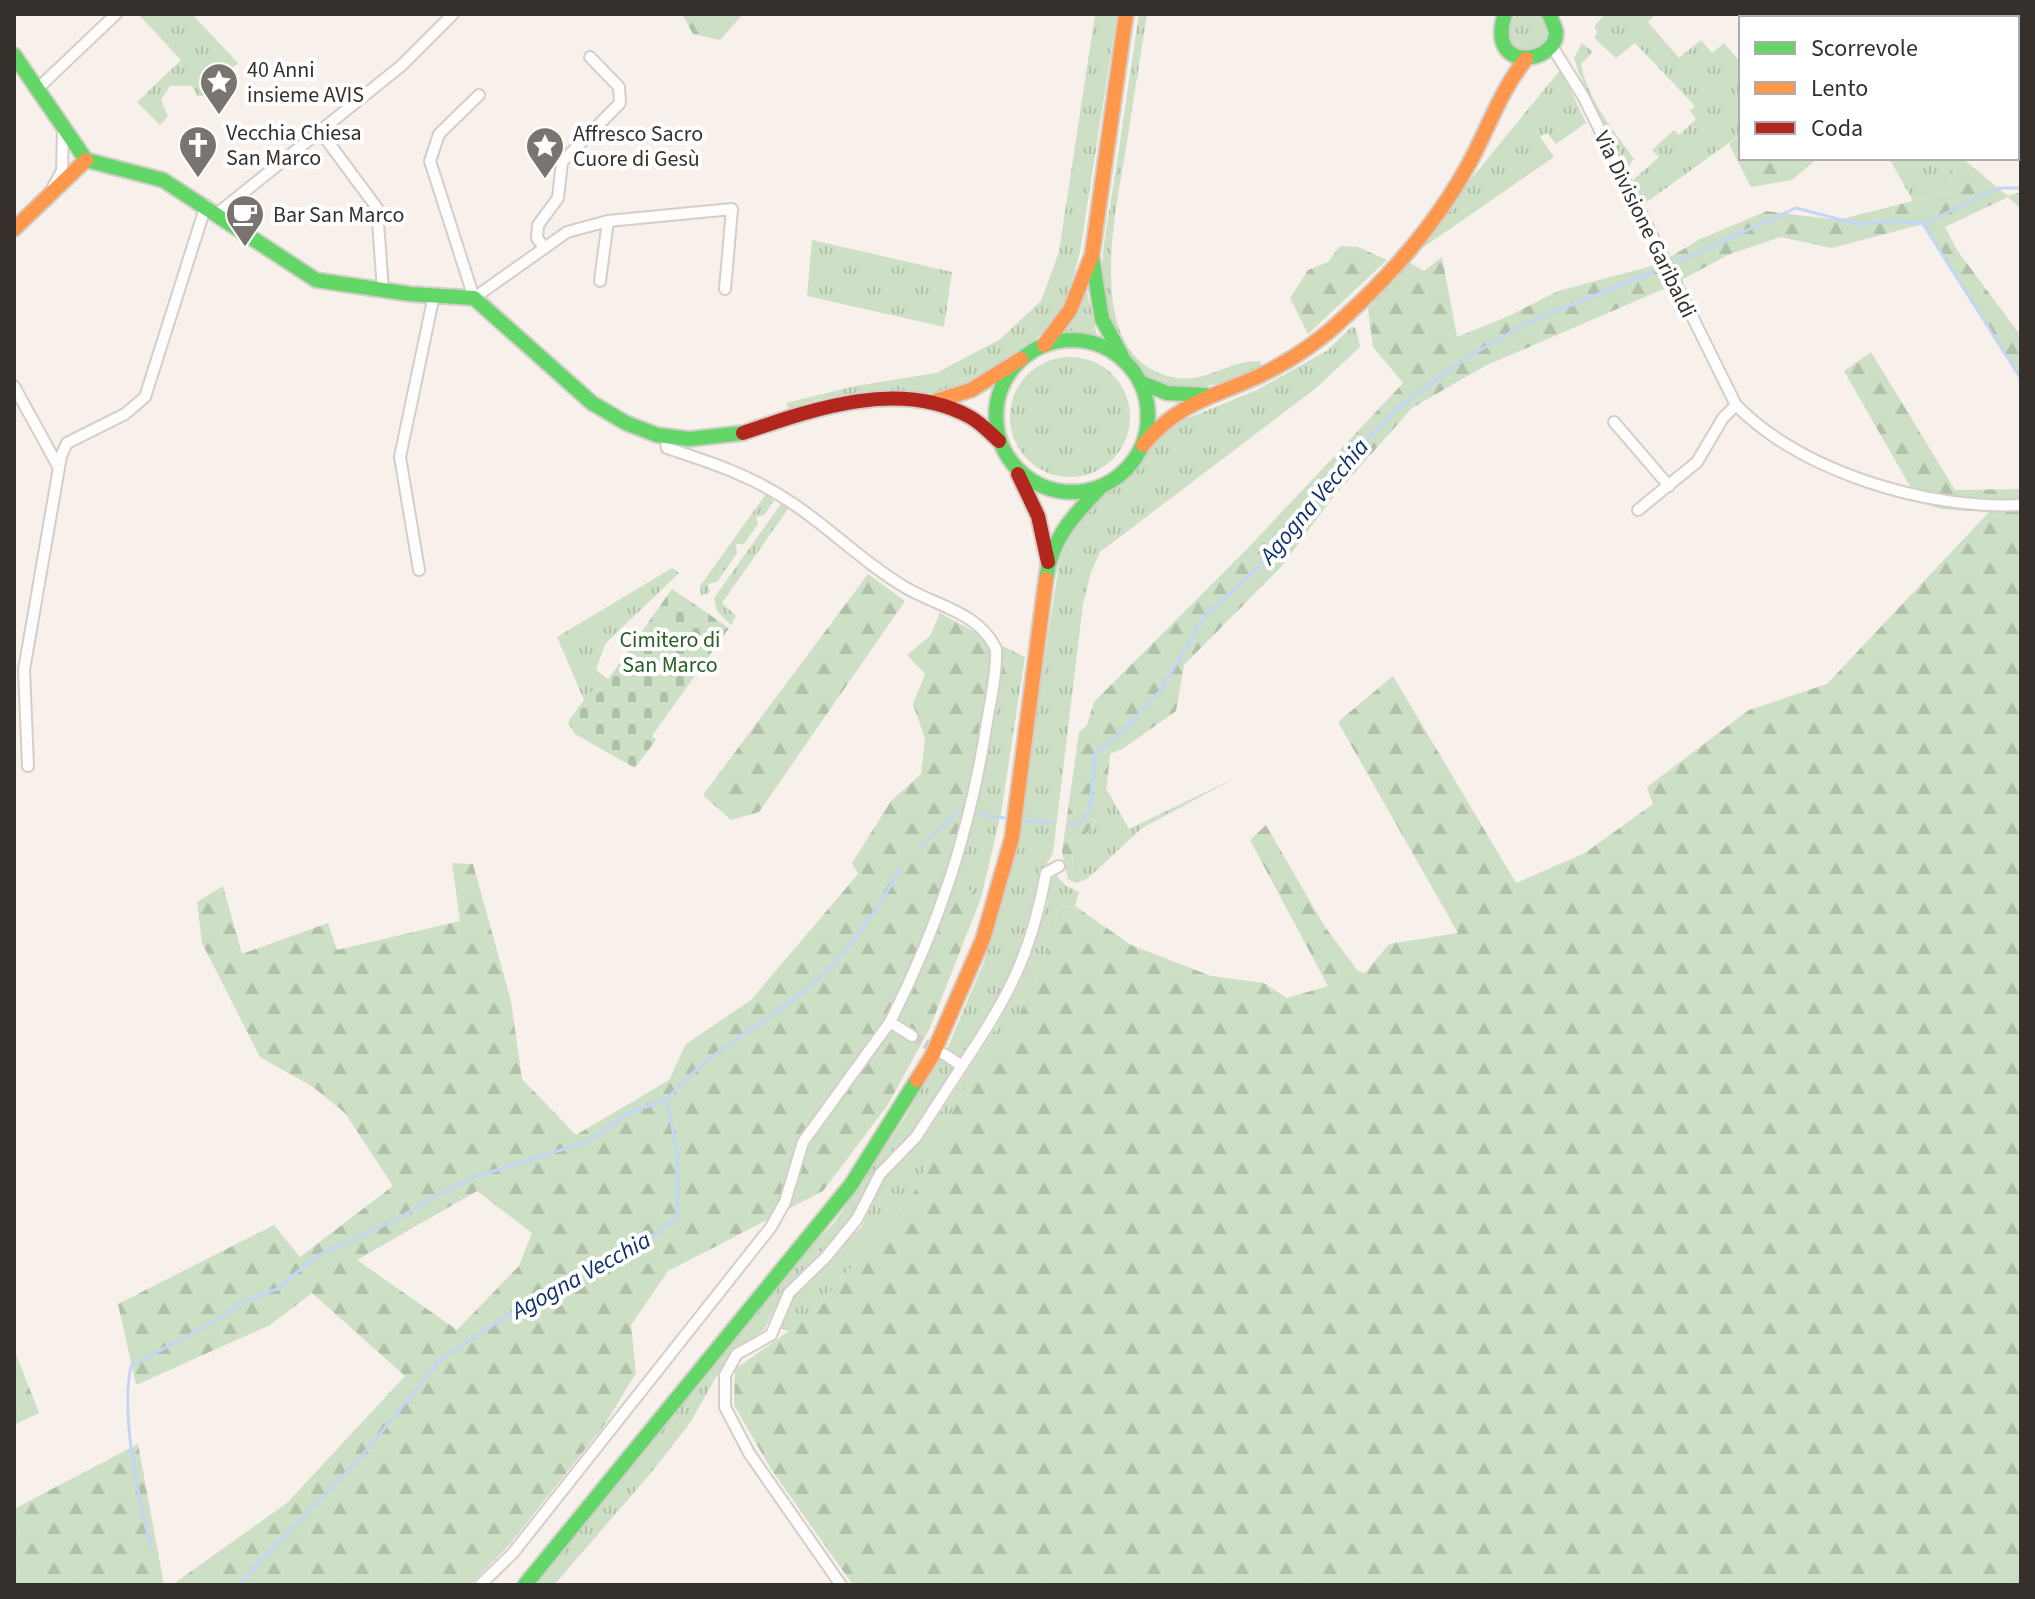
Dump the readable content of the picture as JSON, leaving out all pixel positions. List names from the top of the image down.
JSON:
{
  "streets": {
    "street": ["Via Divisione Garibaldi"]
  },
  "water": ["Agogna Vecchia"],
  "parks": ["Cimitero di San Marco"],
  "places": {
    "place": ["40 Anni insieme AVIS", "Affresco Sacro Cuore di Gesù"],
    "church": ["Vecchia Chiesa San Marco"],
    "cafe": ["Bar San Marco"]
  },
  "legend": ["Scorrevole", "Lento", "Coda"]
}
